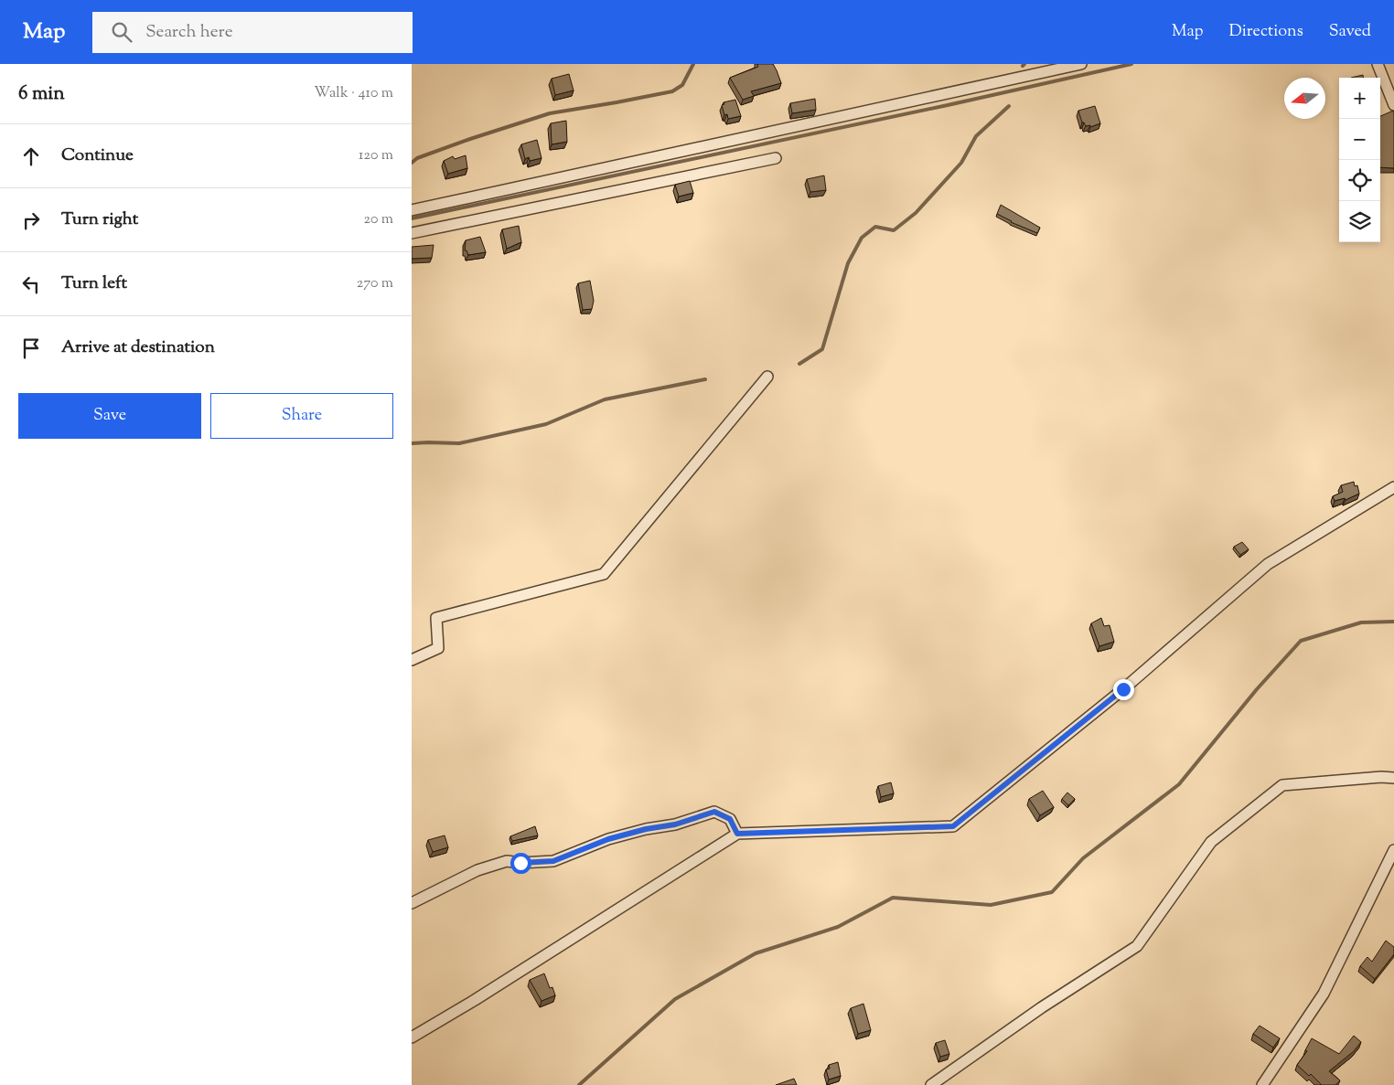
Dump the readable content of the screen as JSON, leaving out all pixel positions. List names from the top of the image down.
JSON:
{
  "north": "left",
  "page": {
    "header": "Map",
    "search": "Search here",
    "nav": ["Map", "Directions", "Saved"],
    "heading": ["6 min", "Walk · 410 m"],
    "map_buttons": ["+", "−"],
    "list": [
      ["Continue", "120 m"],
      ["Turn right", "20 m"],
      ["Turn left", "270 m"],
      "Arrive at destination"
    ],
    "buttons": ["Save", "Share"]
  }
}
